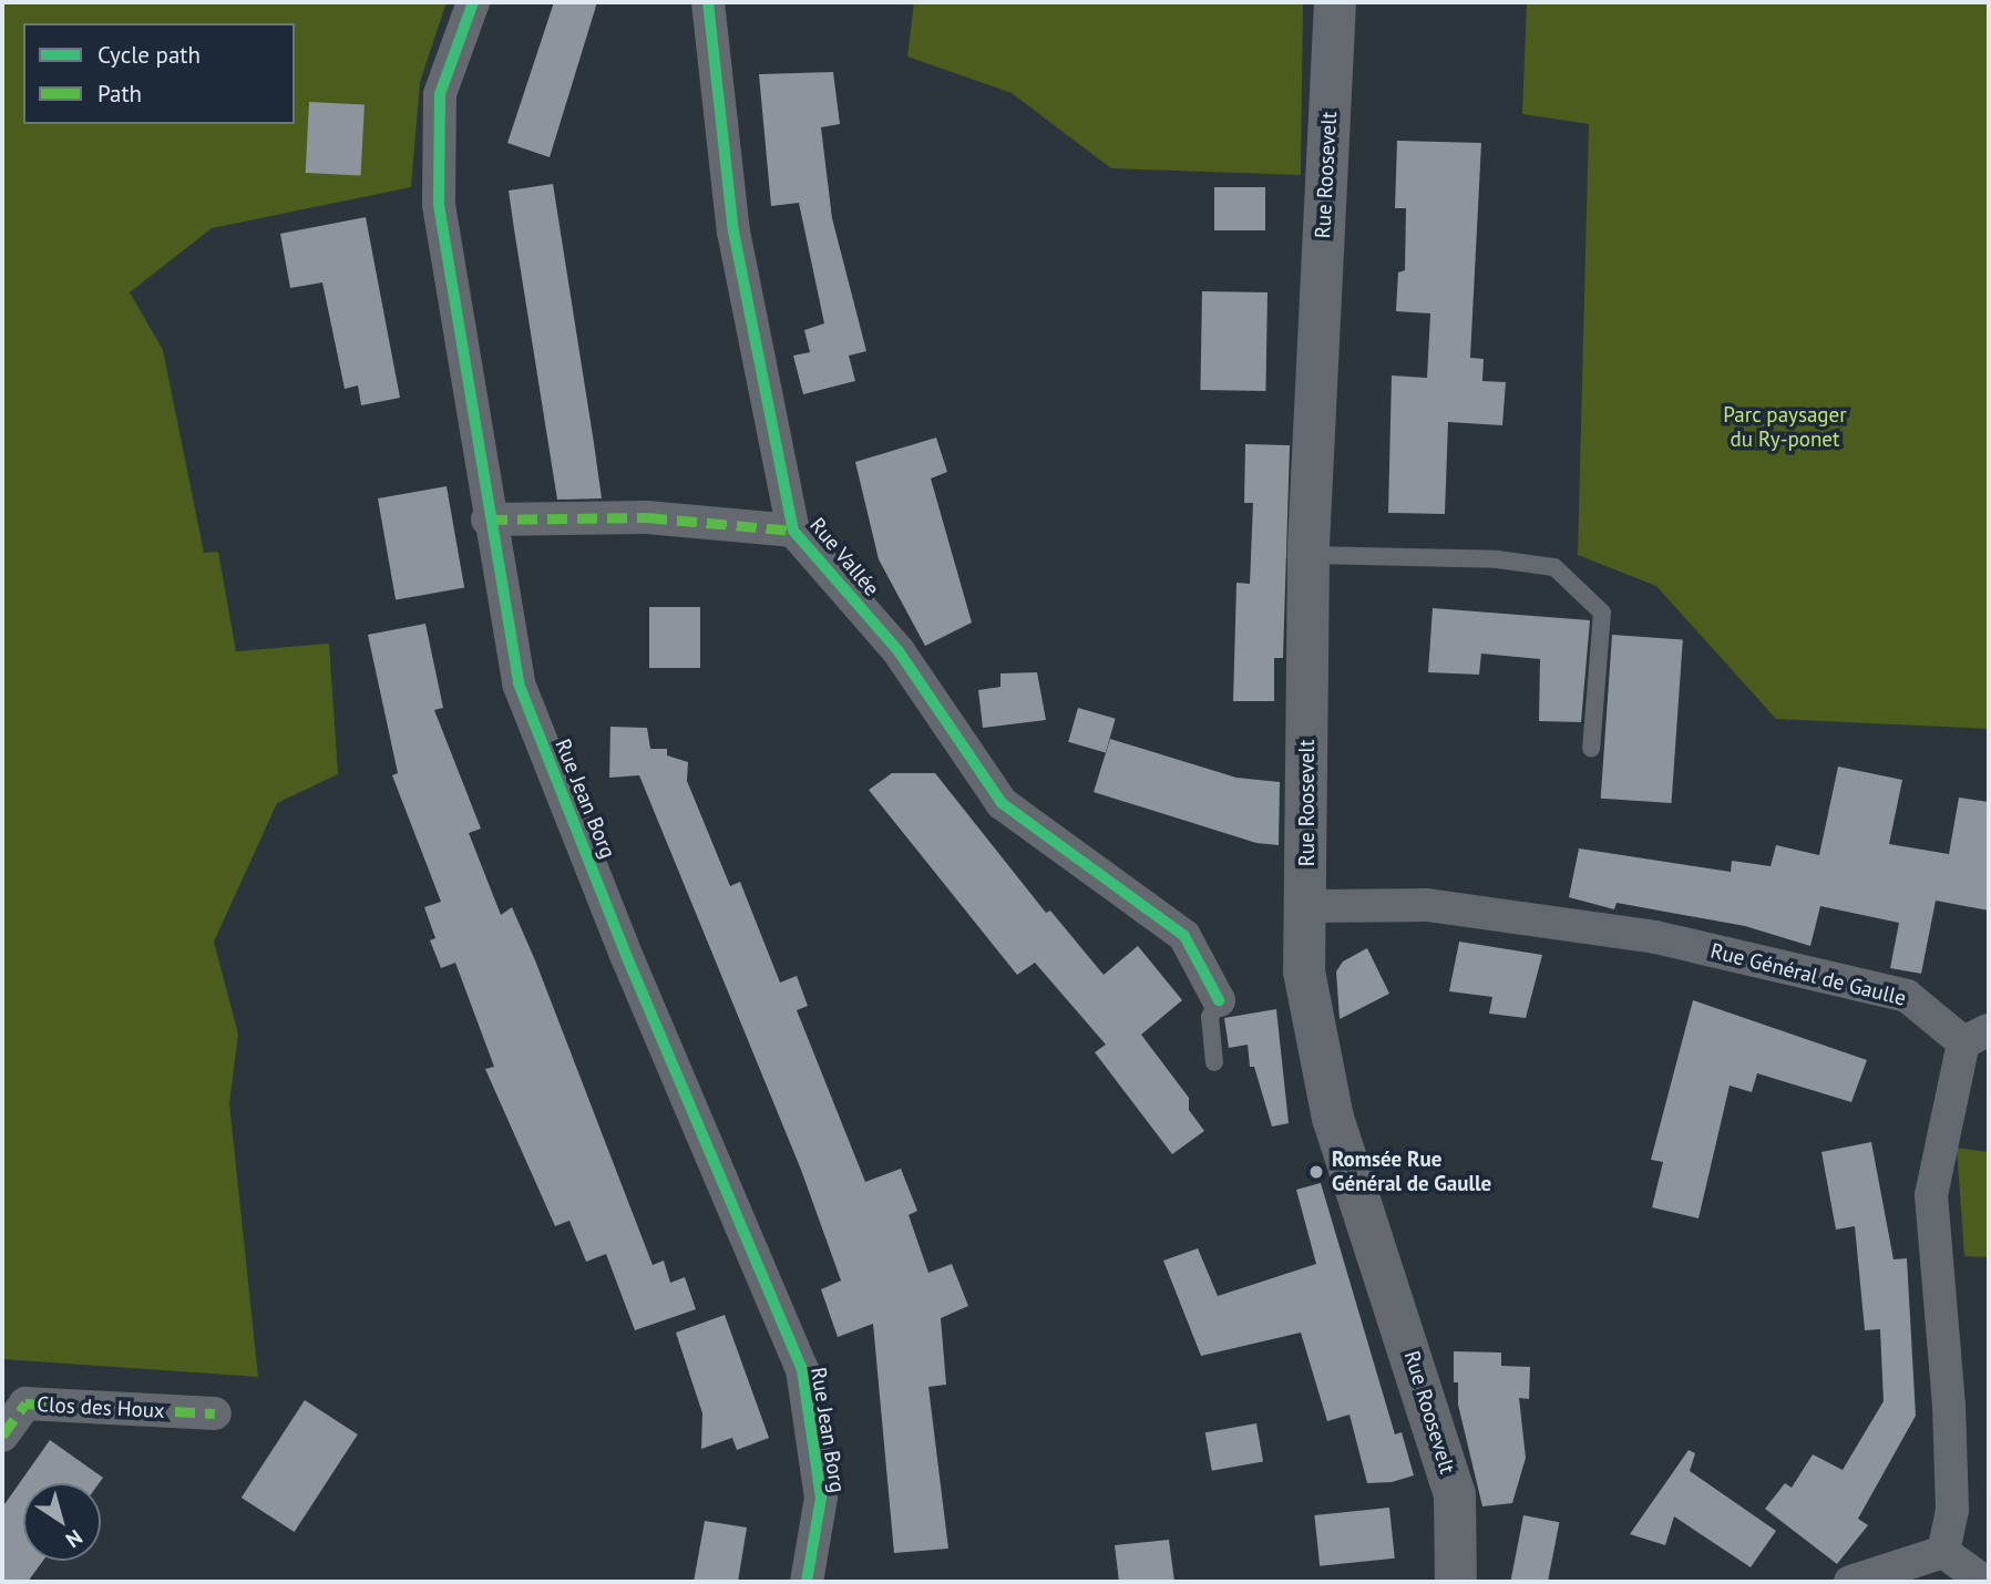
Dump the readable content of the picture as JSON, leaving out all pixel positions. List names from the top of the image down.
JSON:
{
  "streets": {
    "main road": ["Rue Roosevelt"],
    "street": [
      "Rue Vallée",
      "Rue Jean Borg",
      "Rue Général de Gaulle",
      "Clos des Houx"
    ]
  },
  "crossings": [
    ["Rue Roosevelt", "Rue Général de Gaulle"]
  ],
  "parks": ["Parc paysager du Ry-ponet"],
  "places": ["Romsée Rue Général de Gaulle"],
  "legend": ["Cycle path", "Path"],
  "north": "bottom right"
}
